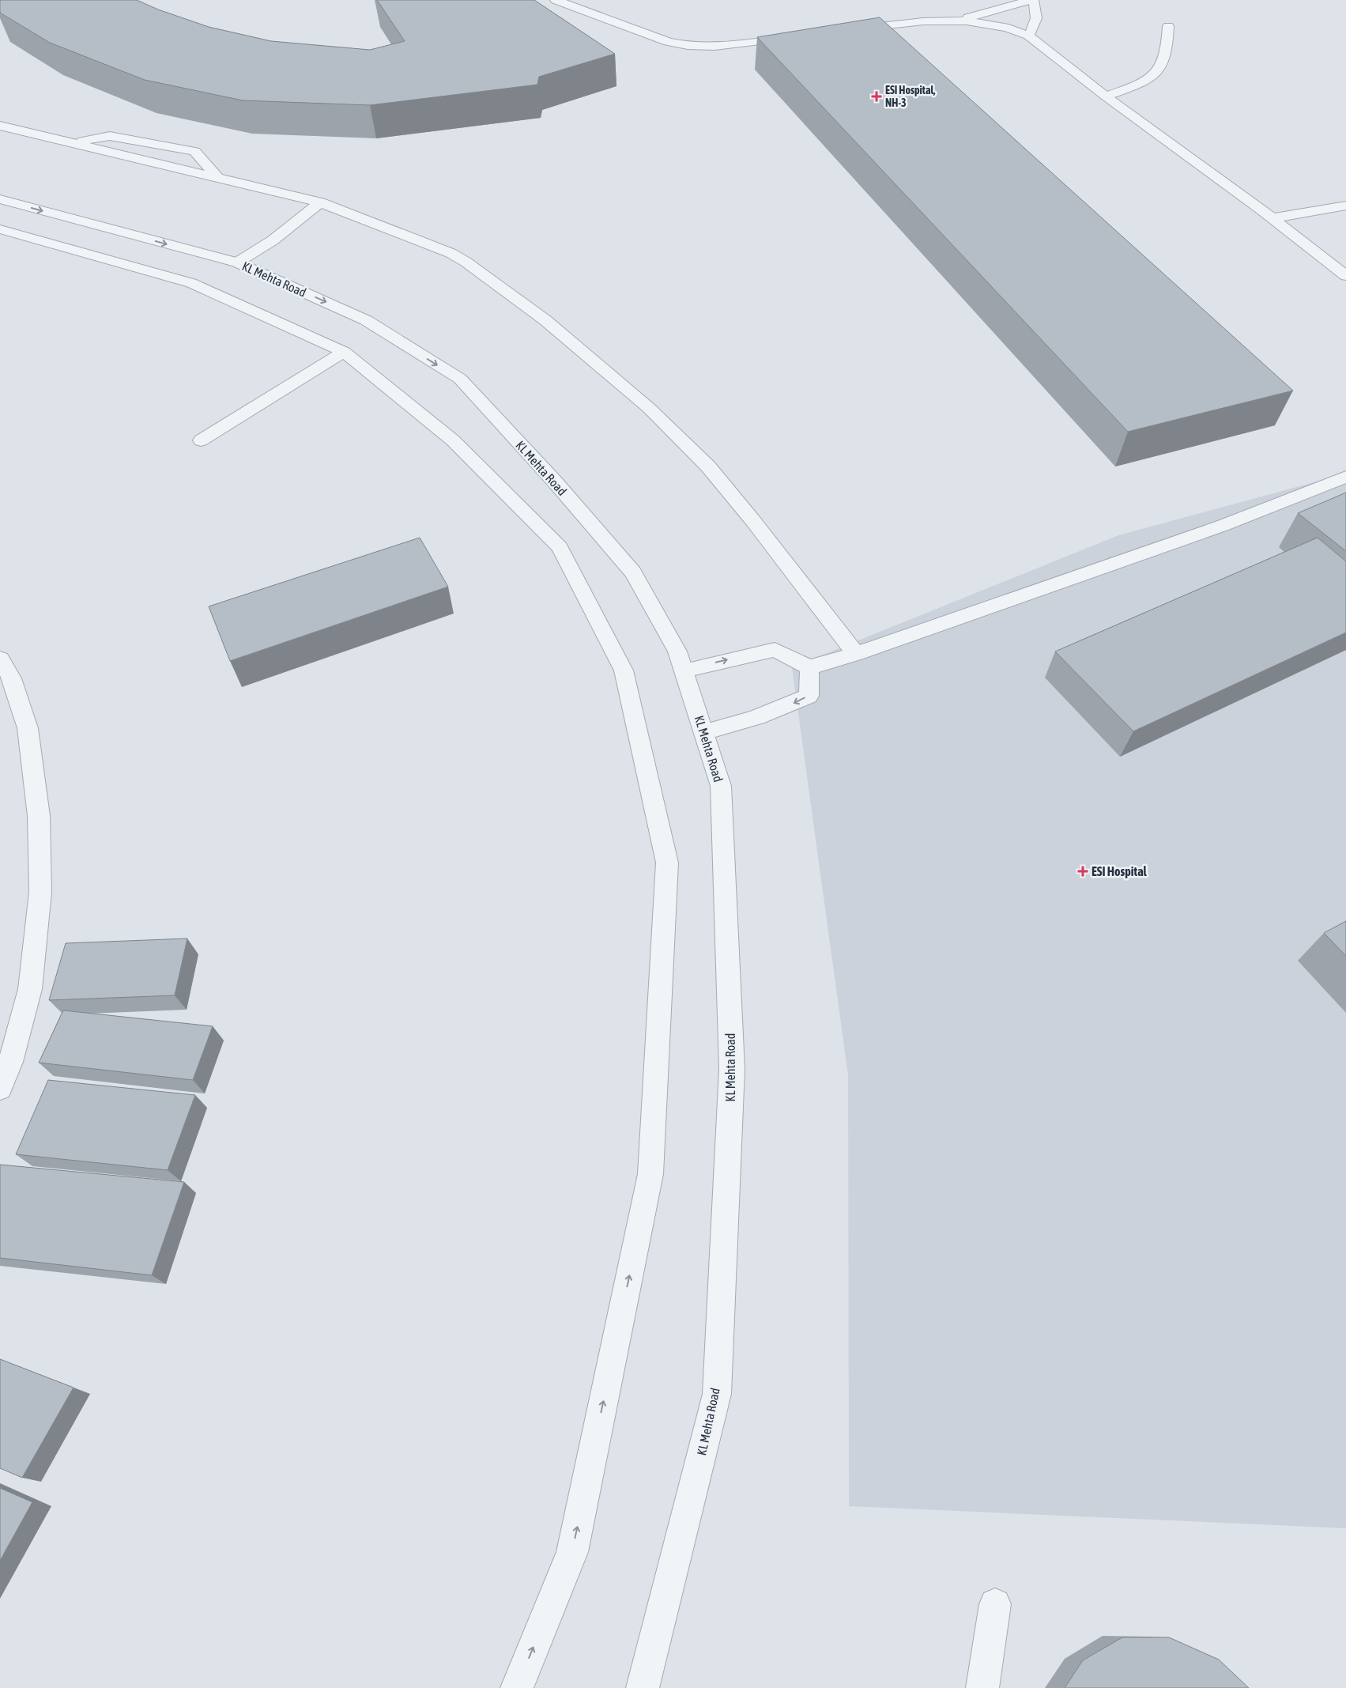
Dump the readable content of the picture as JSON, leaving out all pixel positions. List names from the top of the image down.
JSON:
{
  "streets": {
    "street": ["KL Mehta Road"]
  },
  "places": {
    "health": ["ESI Hospital, NH-3", "ESI Hospital"]
  }
}
